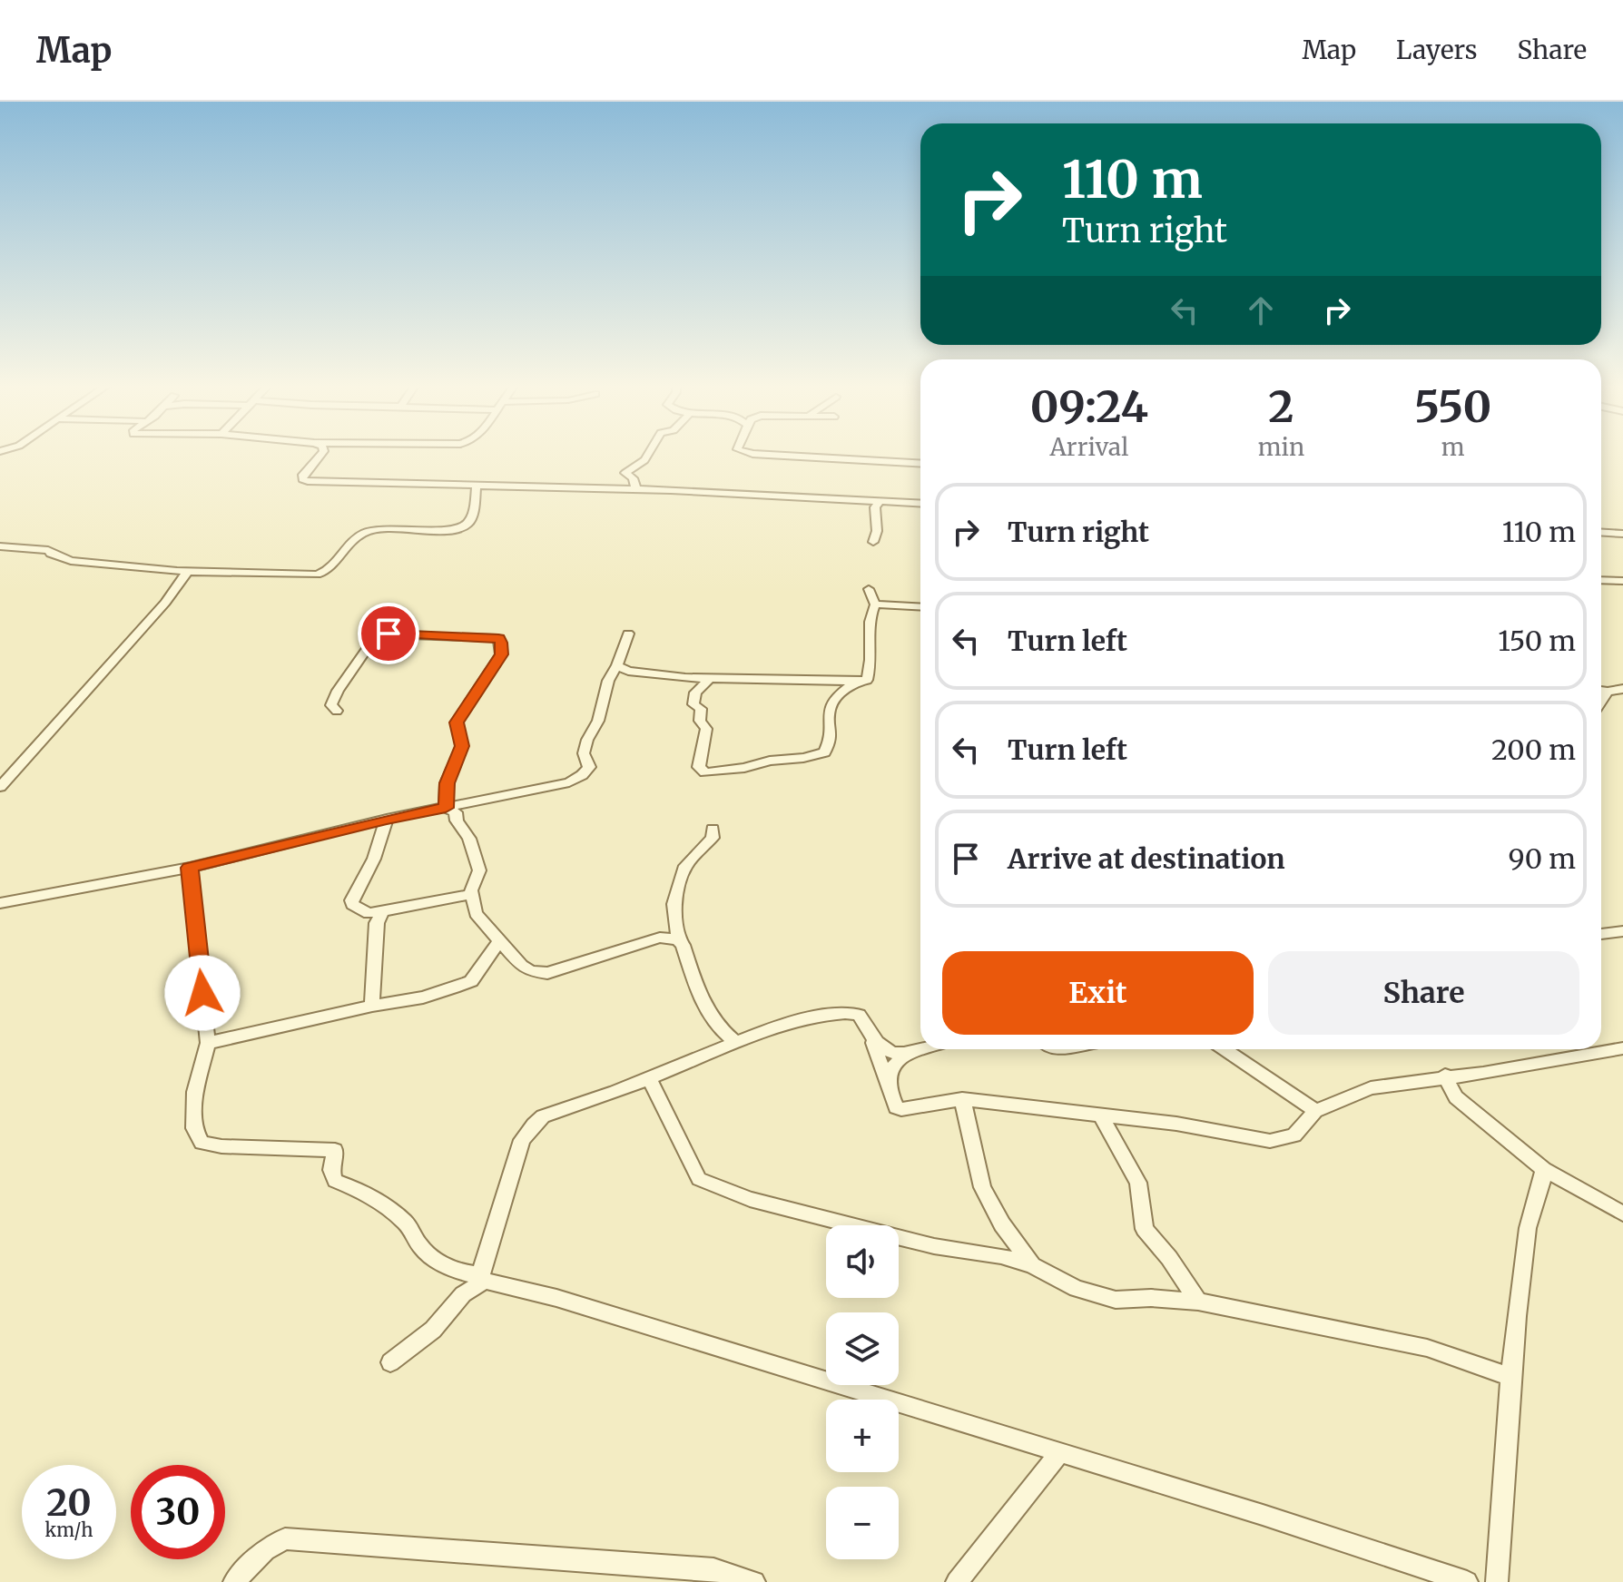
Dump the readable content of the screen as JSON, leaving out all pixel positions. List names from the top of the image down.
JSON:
{
  "page": {
    "header": "Map",
    "nav": ["Map", "Layers", "Share"],
    "turn": ["110 m", "Turn right"],
    "eta": [
      "09:24",
      "Arrival",
      "2",
      "min",
      "550",
      "m"
    ],
    "list": [
      {
        "name": "Turn right",
        "value": "110 m"
      },
      {
        "name": "Turn left",
        "value": "150 m"
      },
      {
        "name": "Turn left",
        "value": "200 m"
      },
      {
        "name": "Arrive at destination",
        "value": "90 m"
      }
    ],
    "buttons": ["Exit", "Share"],
    "map_buttons": ["+", "−"],
    "speed": "20 km/h",
    "limit": "30"
  }
}
